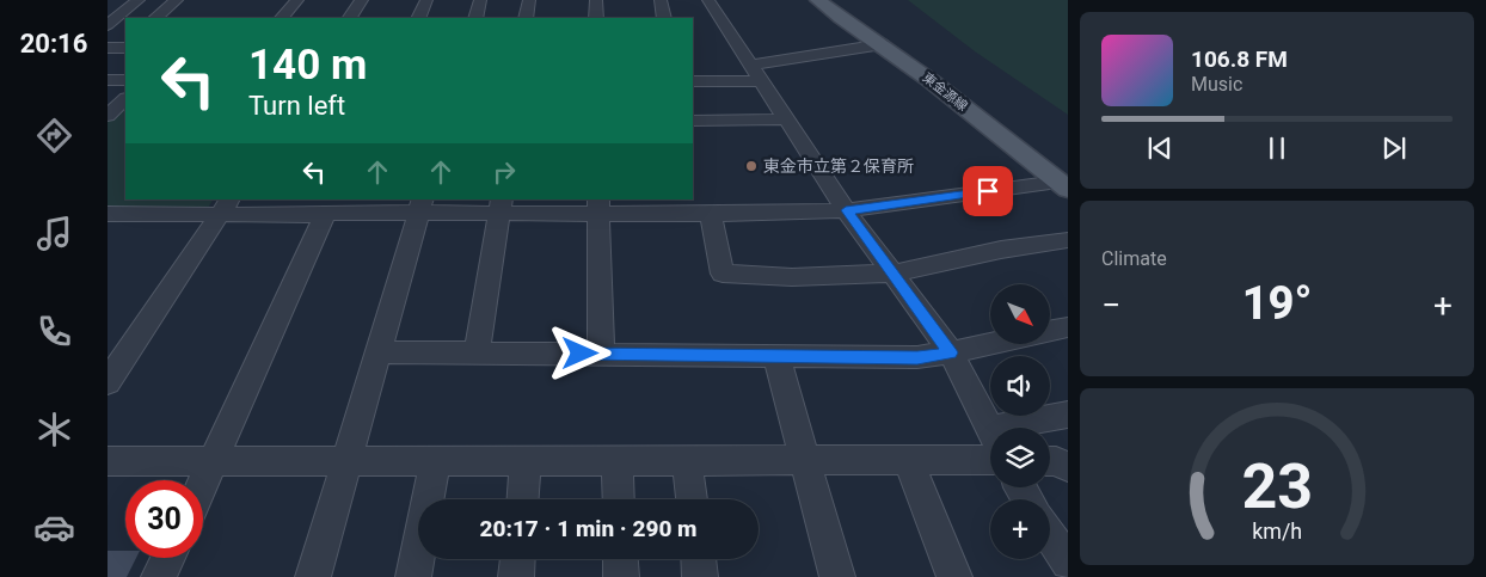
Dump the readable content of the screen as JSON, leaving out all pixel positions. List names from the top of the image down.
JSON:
{
  "streets": {
    "main road": ["東金源線"]
  },
  "places": ["東金市立第２保育所"],
  "north": "bottom right",
  "page": {
    "tabs": "20:16",
    "turn": ["140 m", "Turn left"],
    "song": ["106.8 FM", "Music"],
    "tile": "Climate",
    "heat": ["−", "19°", "+"],
    "map_buttons": "+",
    "limit": "30",
    "trip": "20:17 · 1 min · 290 m",
    "gauge": ["23", "km/h"]
  }
}
